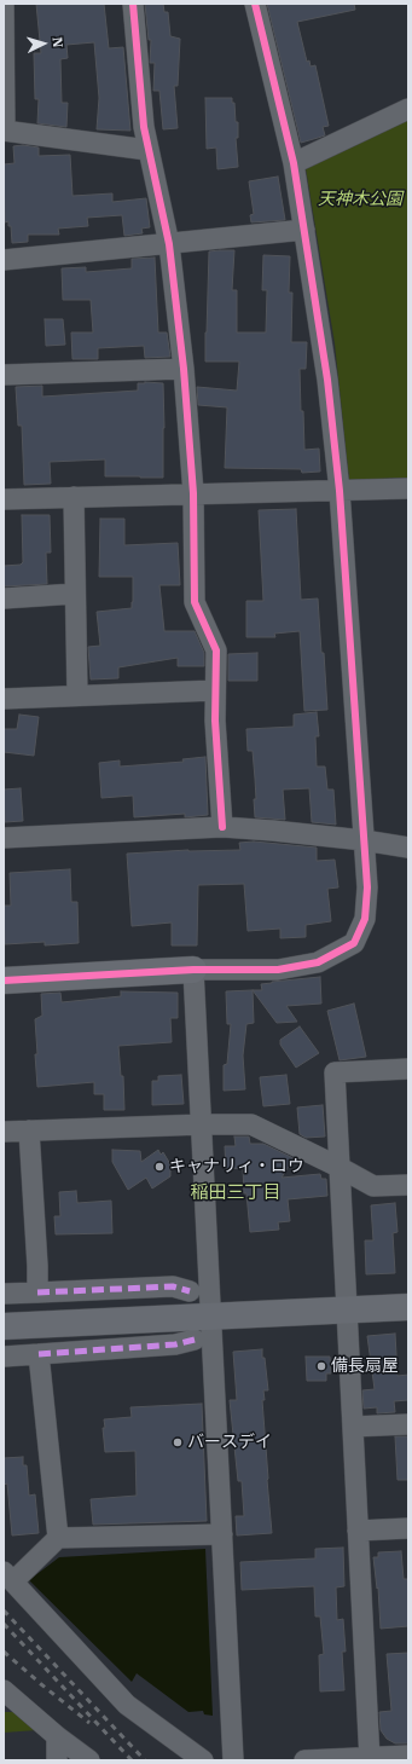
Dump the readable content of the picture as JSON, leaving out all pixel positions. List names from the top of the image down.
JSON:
{
  "districts": ["稲田三丁目"],
  "parks": ["天神木公園"],
  "places": ["キャナリィ・ロウ", "備長扇屋", "バースデイ"],
  "north": "right"
}
